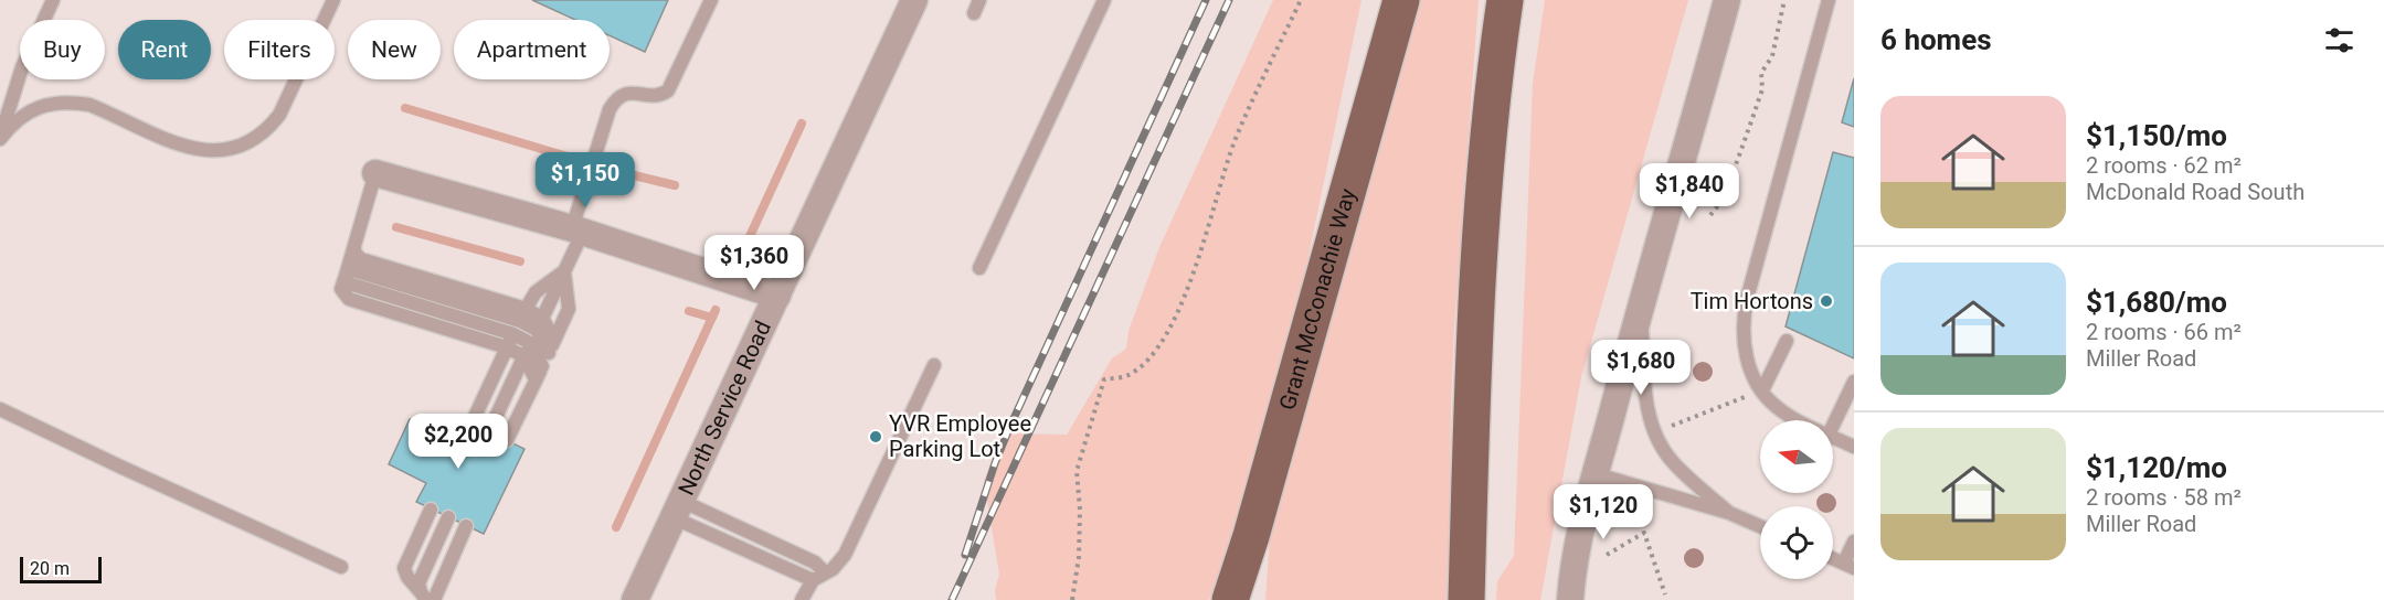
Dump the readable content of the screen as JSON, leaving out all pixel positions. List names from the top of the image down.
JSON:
{
  "streets": {
    "main road": ["Grant McConachie Way"],
    "street": ["North Service Road"]
  },
  "places": ["Tim Hortons", "YVR Employee Parking Lot"],
  "scale_bar": "20 m",
  "north": "left",
  "page": {
    "heading": "6 homes",
    "chip": [
      "Buy",
      "Rent",
      "Filters",
      "New",
      "Apartment"
    ],
    "list": [
      {
        "name": "$1,150/mo",
        "note": "2 rooms · 62 m² · McDonald Road South"
      },
      {
        "name": "$1,680/mo",
        "note": "2 rooms · 66 m² · Miller Road"
      },
      {
        "name": "$1,120/mo",
        "note": "2 rooms · 58 m² · Miller Road"
      }
    ],
    "price": [
      "$1,150",
      "$1,840",
      "$1,360",
      "$1,680",
      "$2,200",
      "$1,120"
    ],
    "scale": "20 m"
  }
}
